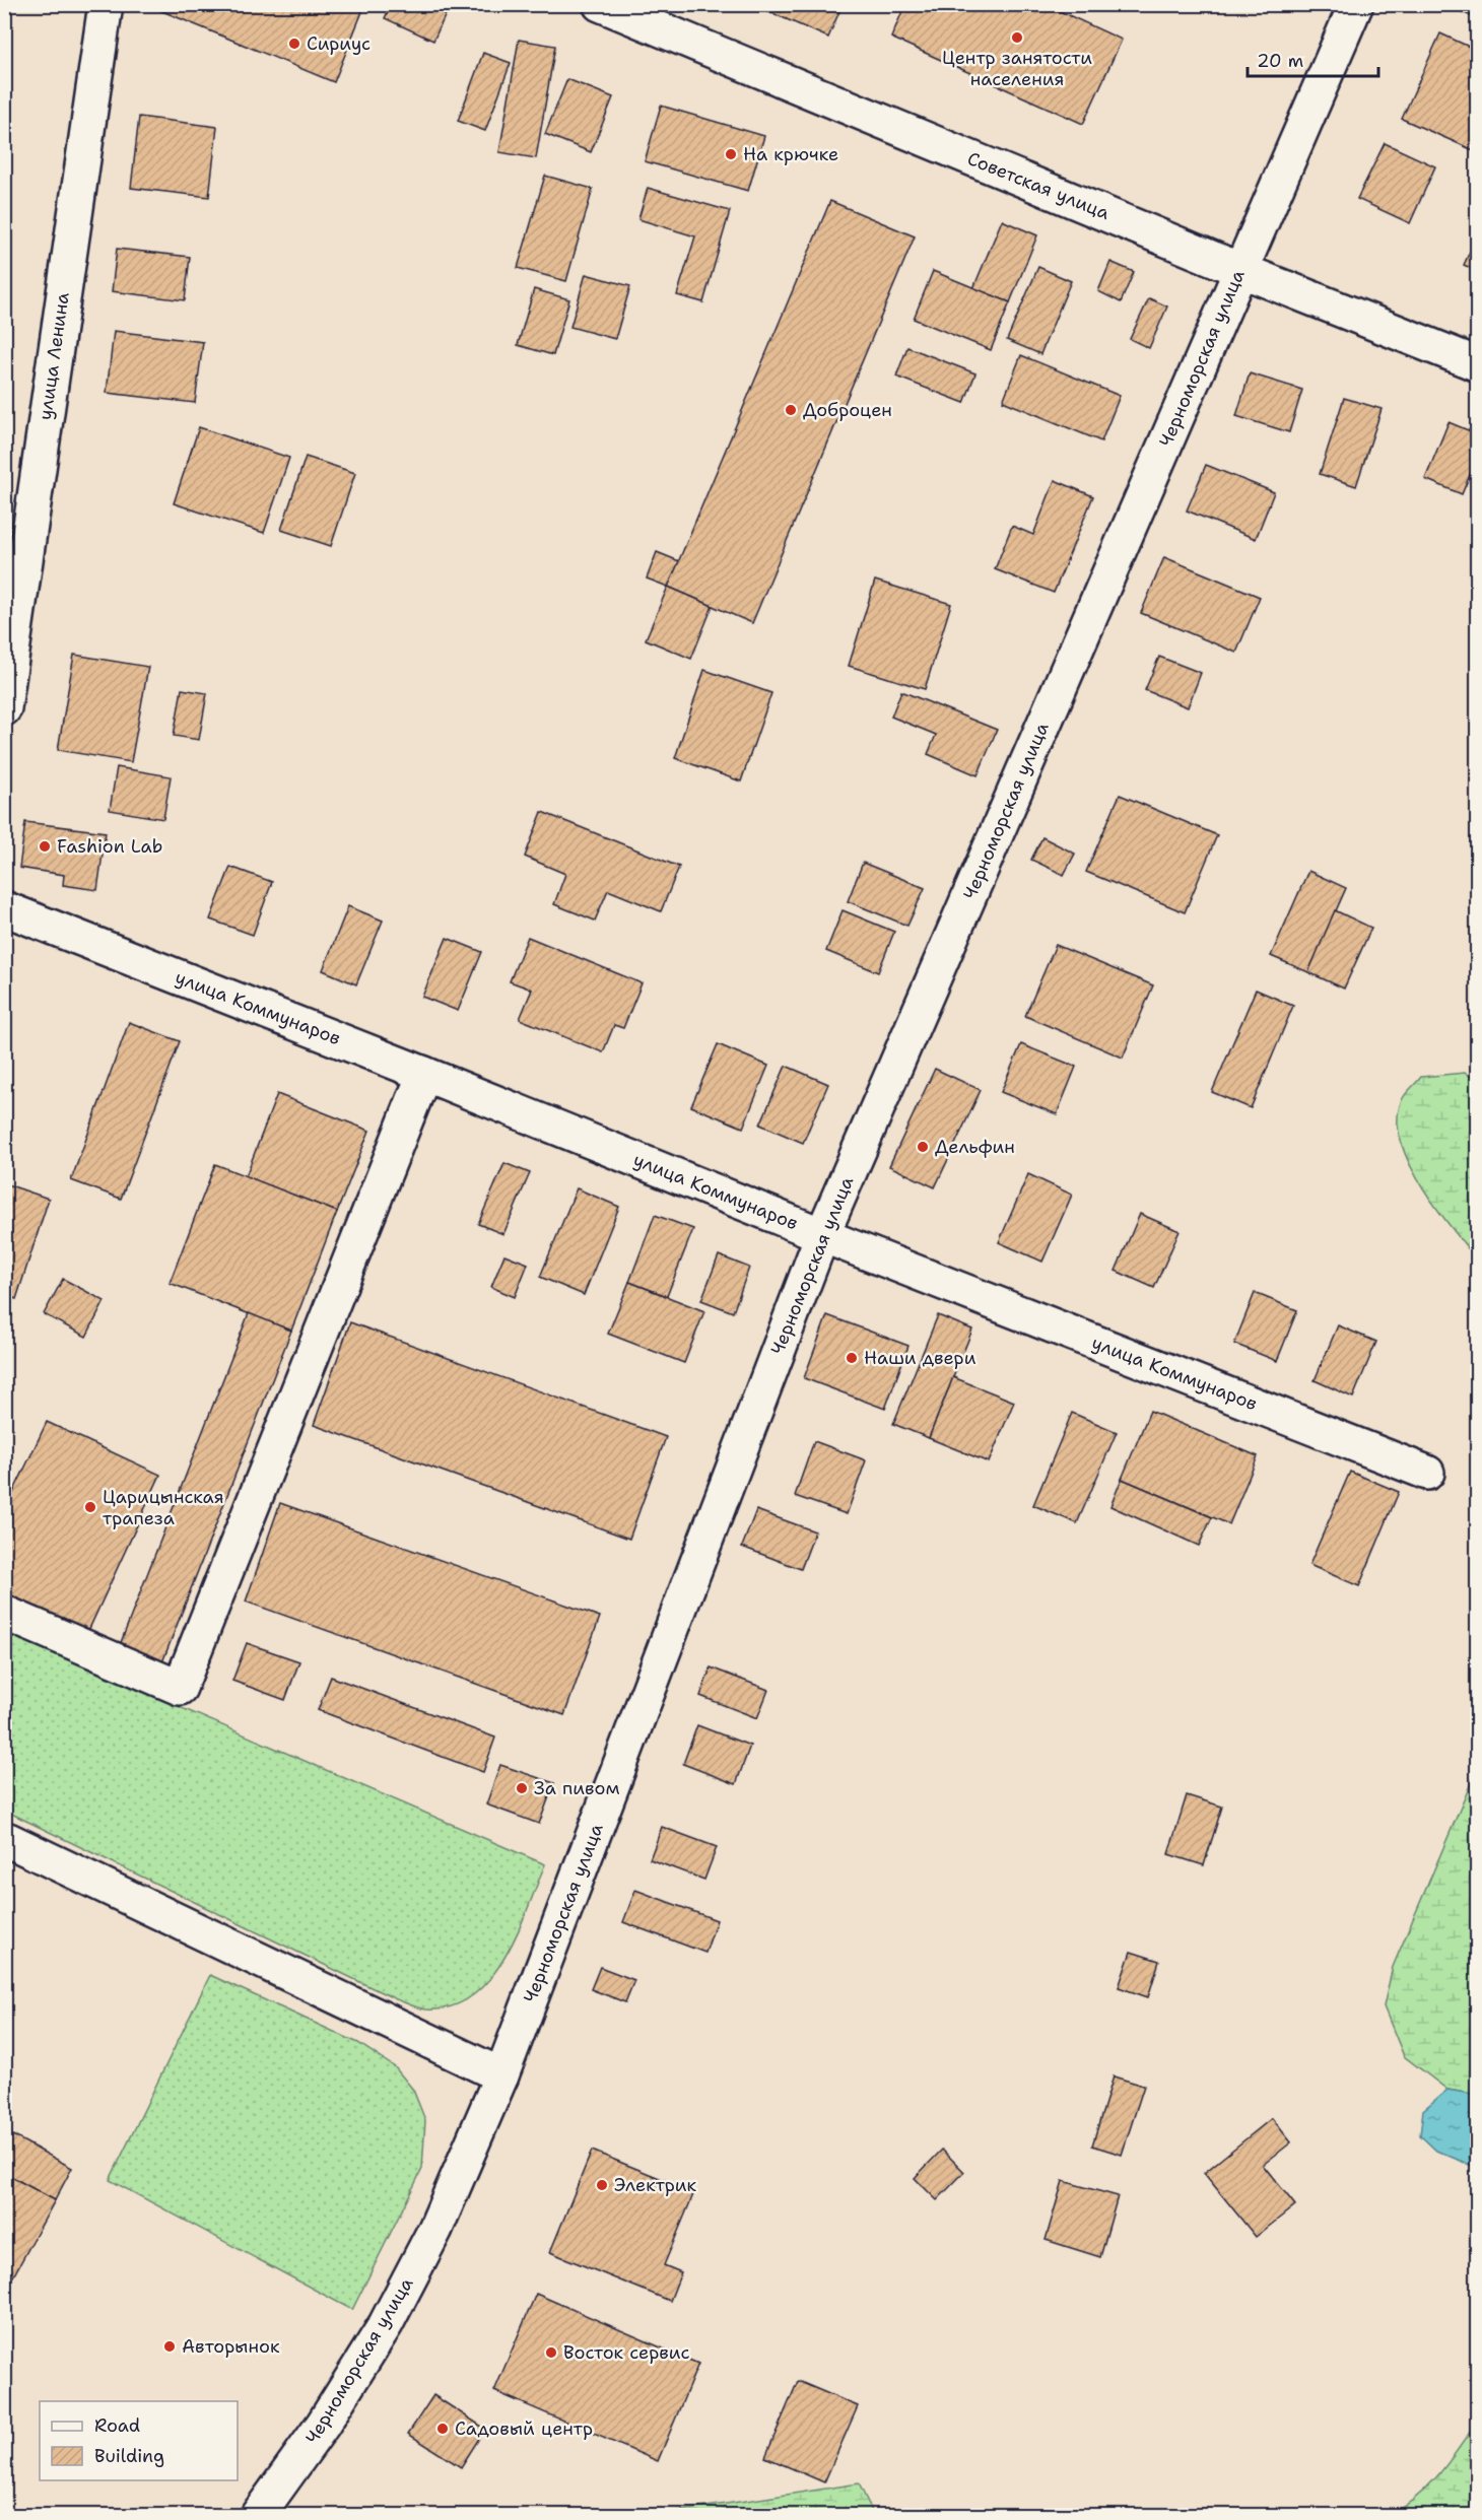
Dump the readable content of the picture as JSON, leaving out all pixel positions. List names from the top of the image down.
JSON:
{
  "streets": {
    "street": [
      "Советская улица",
      "улица Ленина",
      "Черноморская улица",
      "улица Коммунаров"
    ]
  },
  "crossings": [
    ["Советская улица", "Черноморская улица"],
    ["Черноморская улица", "улица Коммунаров"]
  ],
  "places": [
    "Центр занятости населения",
    "Сириус",
    "На крючке",
    "Доброцен",
    "Fashion Lab",
    "Дельфин",
    "Наши двери",
    "Царицынская трапеза",
    "За пивом",
    "Электрик",
    "Авторынок",
    "Восток сервис",
    "Садовый центр"
  ],
  "legend": ["Road", "Building"],
  "scale_bar": "20 m"
}
